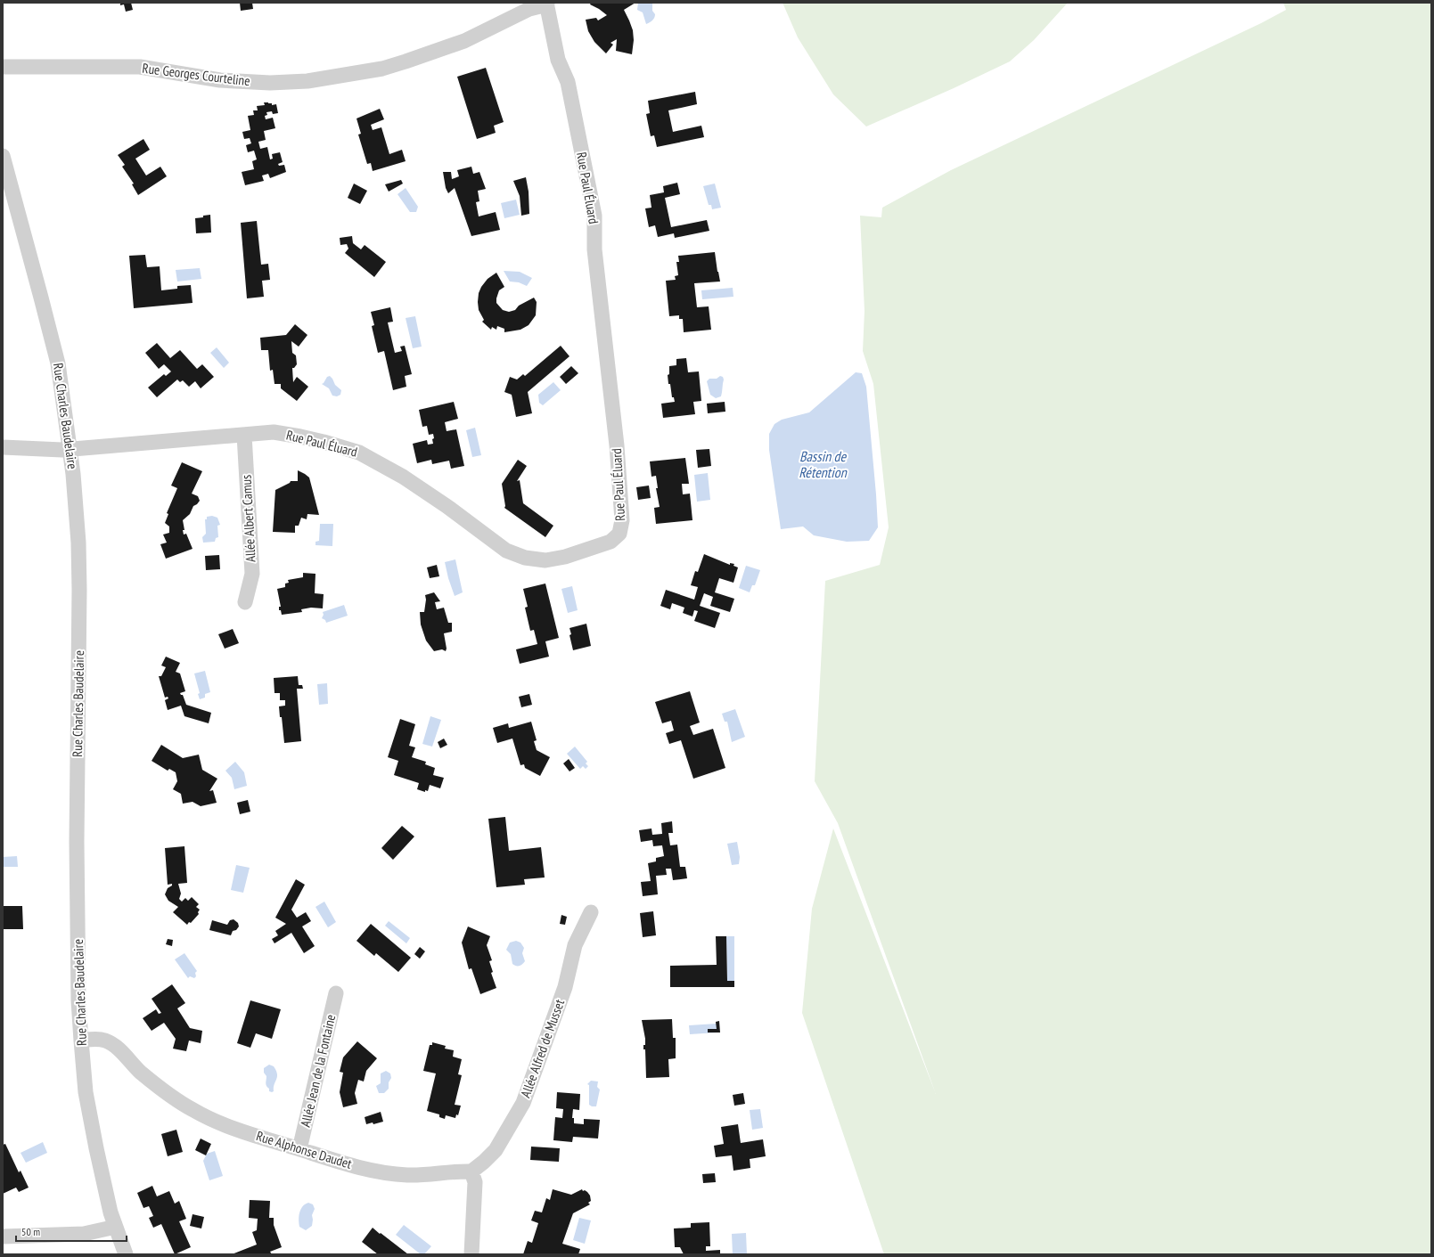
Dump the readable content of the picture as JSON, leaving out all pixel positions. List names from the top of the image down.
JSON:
{
  "streets": {
    "street": [
      "Rue Georges Courteline",
      "Rue Paul Éluard",
      "Rue Charles Baudelaire",
      "Allée Albert Camus",
      "Allée Alfred de Musset",
      "Allée Jean de la Fontaine",
      "Rue Alphonse Daudet"
    ]
  },
  "crossings": [
    ["Rue Georges Courteline", "Rue Paul Éluard"],
    ["Rue Paul Éluard", "Rue Charles Baudelaire"],
    ["Rue Paul Éluard", "Allée Albert Camus"],
    ["Rue Charles Baudelaire", "Rue Alphonse Daudet"],
    ["Allée Alfred de Musset", "Rue Alphonse Daudet"],
    ["Allée Jean de la Fontaine", "Rue Alphonse Daudet"]
  ],
  "water": ["Bassin de Rétention"],
  "scale_bar": "50 m"
}
